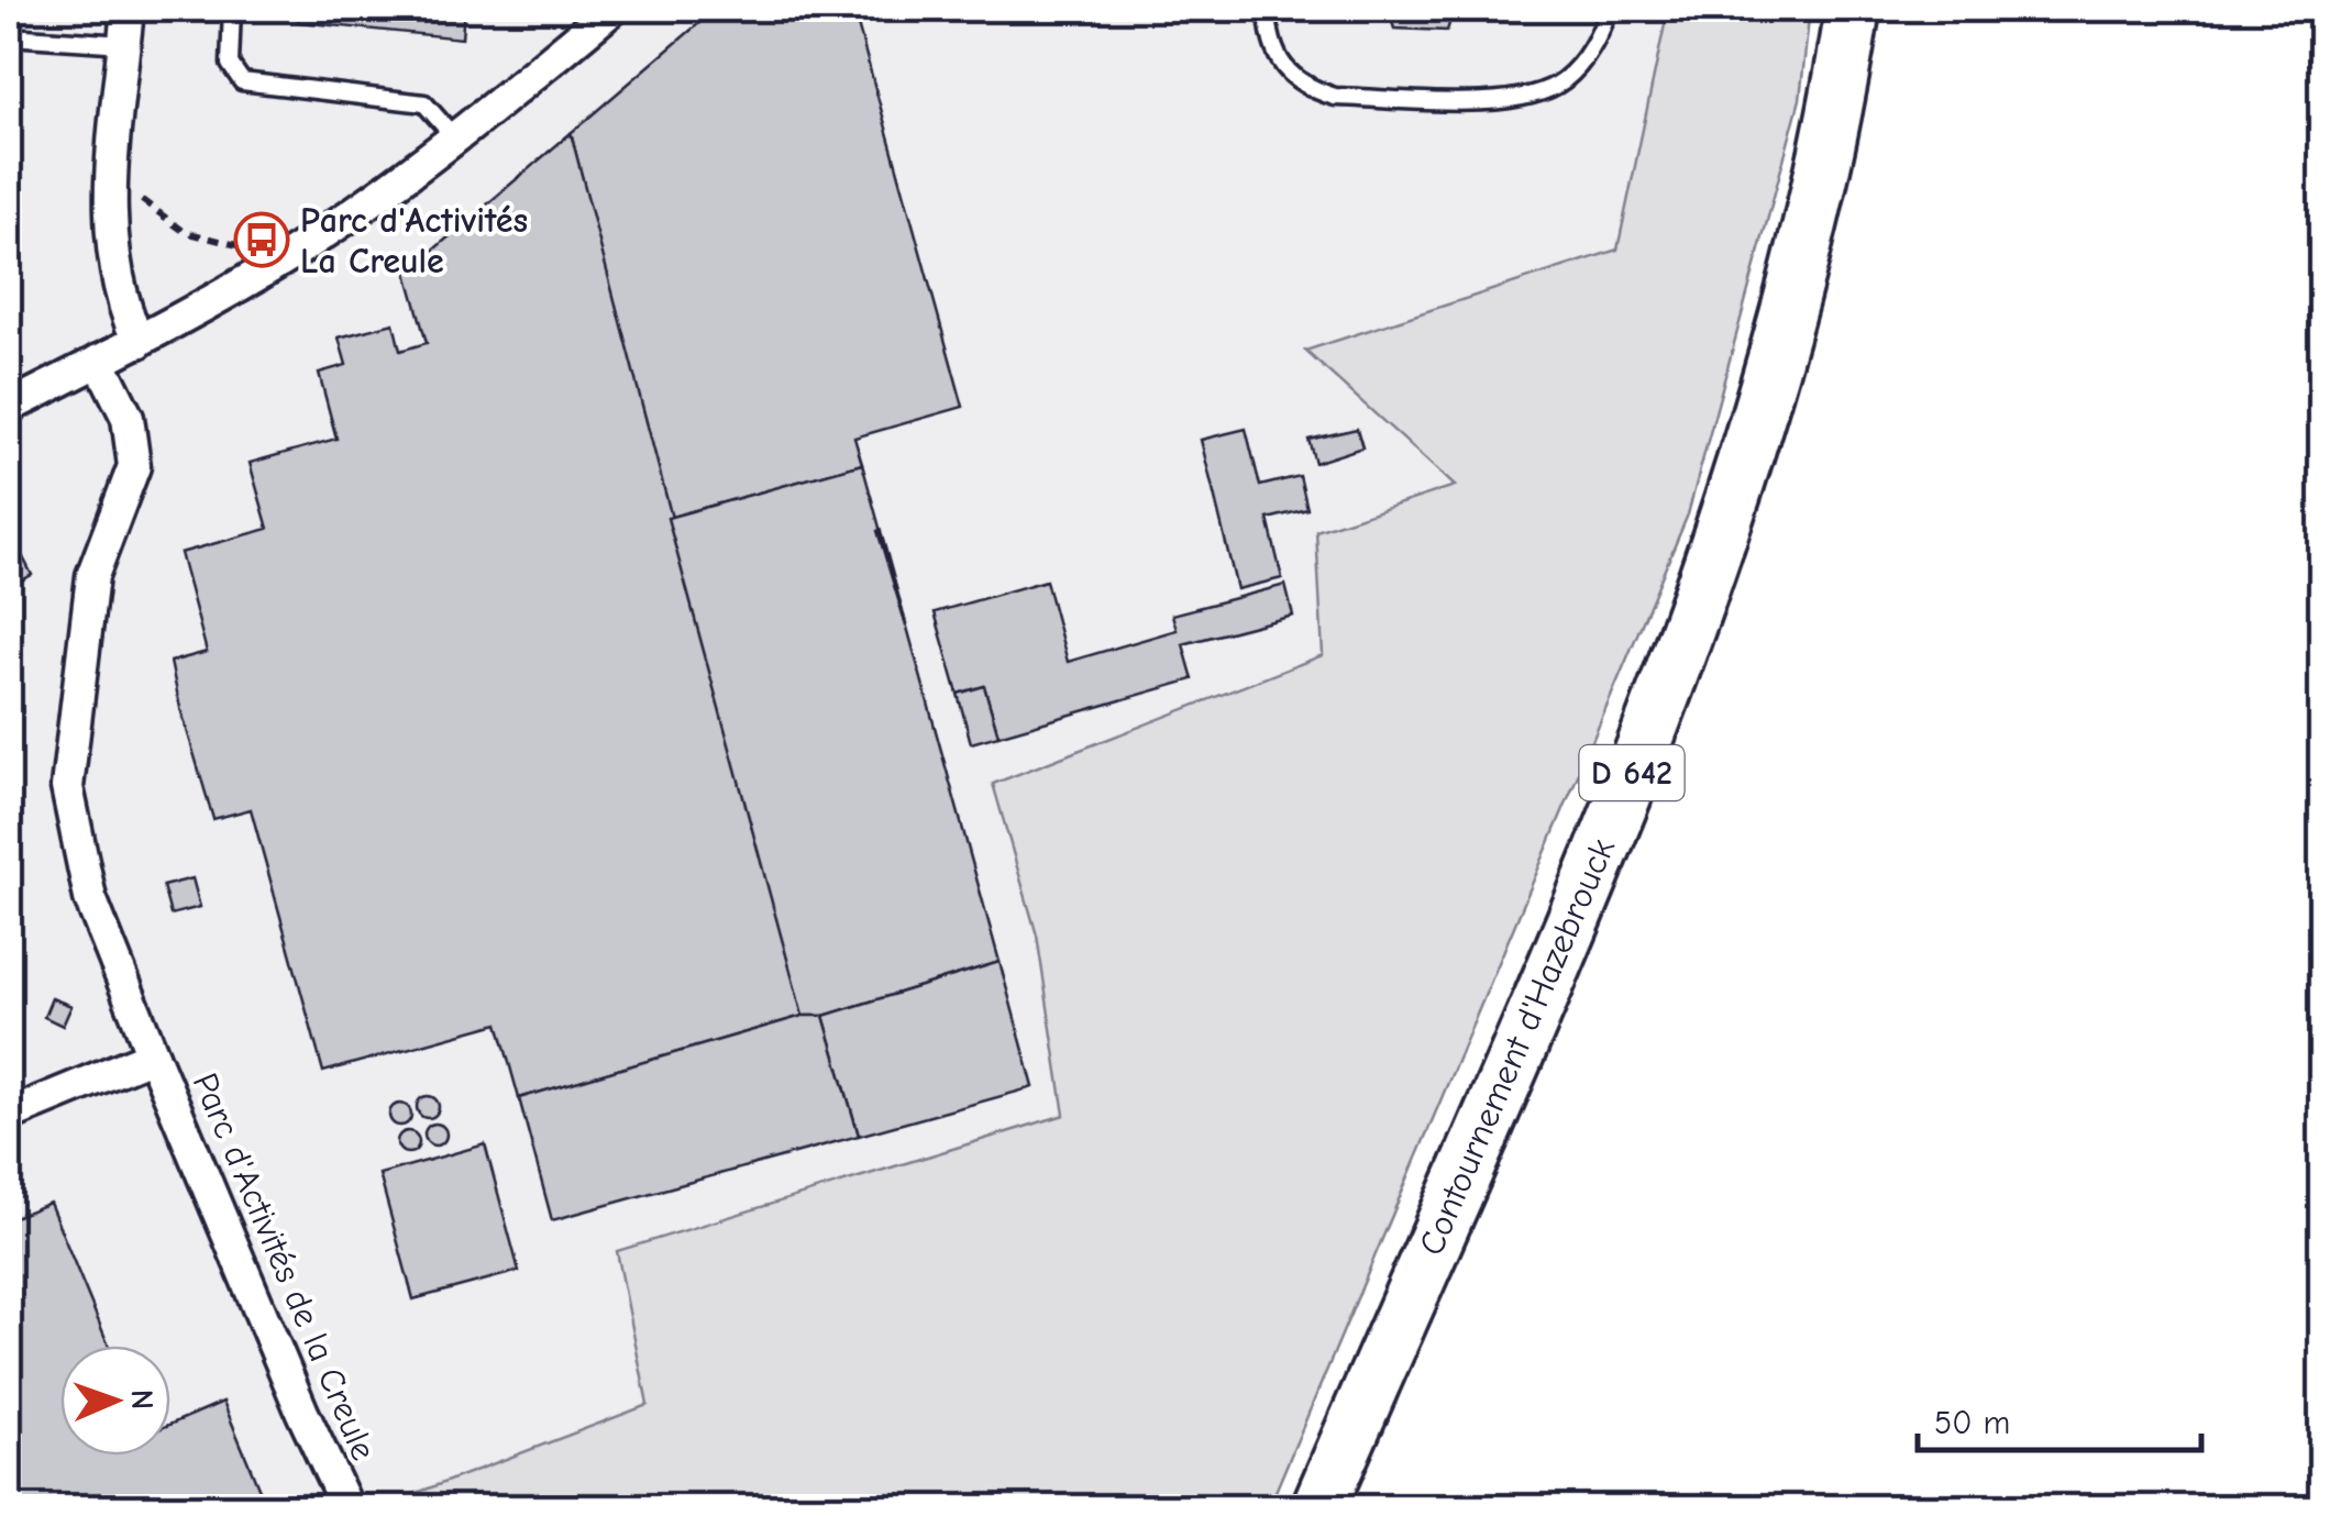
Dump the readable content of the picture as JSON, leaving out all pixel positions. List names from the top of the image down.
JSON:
{
  "streets": {
    "highway": ["D 642", "Contournement d'Hazebrouck"],
    "street": ["Parc d'Activités de la Creule"]
  },
  "places": {
    "bus stop": ["Parc d'Activités La Creule"]
  },
  "scale_bar": "50 m",
  "north": "right"
}
